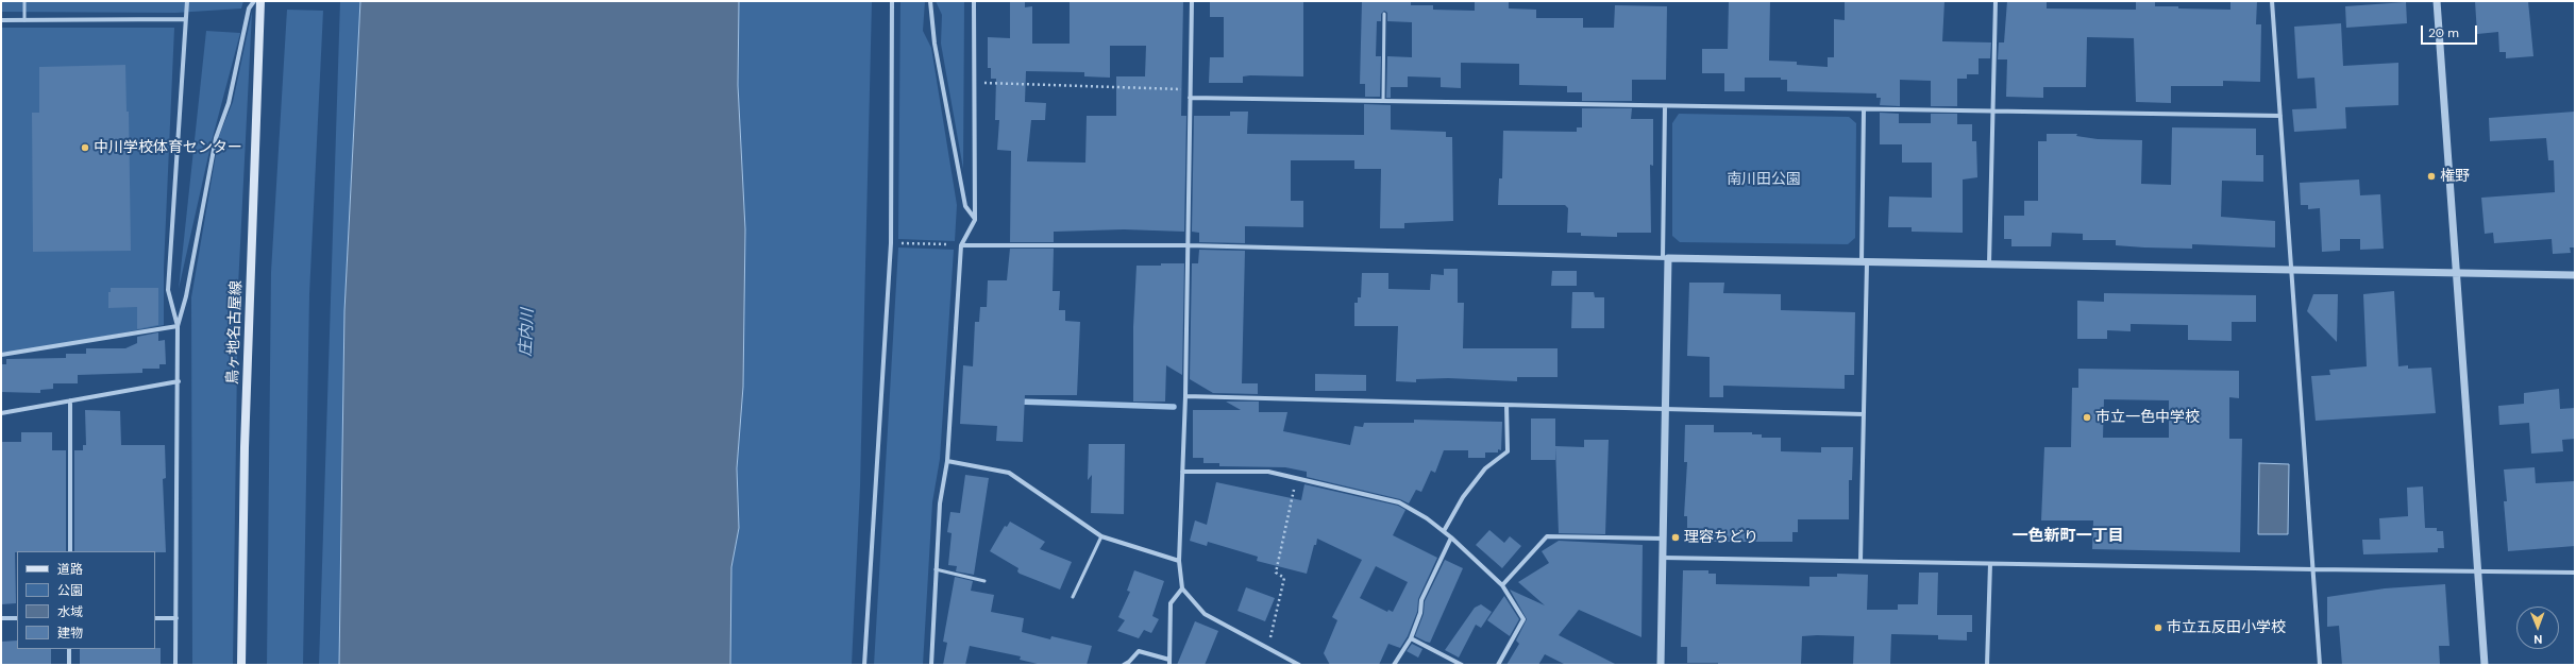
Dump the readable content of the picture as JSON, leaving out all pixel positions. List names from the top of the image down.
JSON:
{
  "streets": {
    "main road": ["鳥ヶ地名古屋線"]
  },
  "districts": ["一色新町一丁目"],
  "water": ["庄内川"],
  "parks": ["南川田公園"],
  "places": [
    "中川学校体育センター",
    "権野",
    "市立一色中学校",
    "理容ちどり",
    "市立五反田小学校"
  ],
  "legend": [
    "道路",
    "公園",
    "水域",
    "建物"
  ],
  "scale_bar": "20 m",
  "north": "bottom"
}
